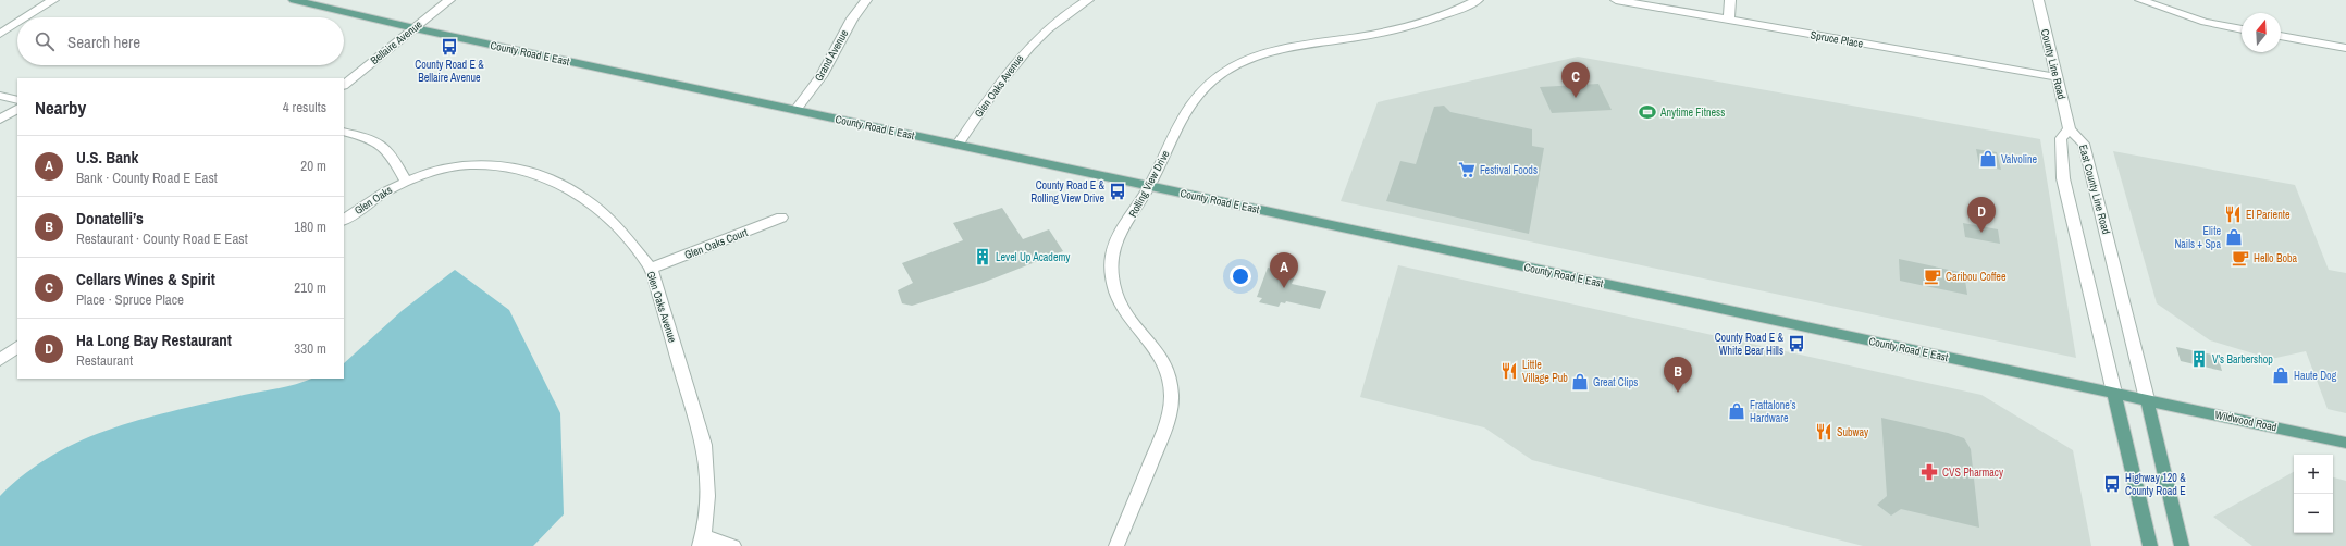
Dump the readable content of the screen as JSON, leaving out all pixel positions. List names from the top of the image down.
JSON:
{
  "streets": {
    "main road": ["County Road E East", "East County Line Road", "Wildwood Road"],
    "street": [
      "Spruce Place",
      "Bellaire Avenue",
      "Grand Avenue",
      "County Line Road",
      "Glen Oaks Avenue",
      "Rolling View Drive",
      "Glen Oaks",
      "Glen Oaks Court"
    ]
  },
  "crossings": [
    ["Spruce Place", "County Line Road"],
    ["Bellaire Avenue", "County Road E East"],
    ["County Road E East", "Grand Avenue"],
    ["County Road E East", "Glen Oaks Avenue"],
    ["County Road E East", "Rolling View Drive"],
    ["County Road E East", "East County Line Road"],
    ["County Road E East", "Wildwood Road"],
    ["County Line Road", "East County Line Road"],
    ["Glen Oaks Avenue", "Glen Oaks"],
    ["Glen Oaks Avenue", "Glen Oaks Court"],
    ["East County Line Road", "Wildwood Road"]
  ],
  "places": {
    "bus stop": [
      "County Road E & Bellaire Avenue",
      "County Road E & Rolling View Drive",
      "County Road E & White Bear Hills",
      "Highway 120 & County Road E"
    ],
    "sports": ["Anytime Fitness"],
    "shop": [
      "Valvoline",
      "Elite Nails + Spa",
      "Haute Dog",
      "Great Clips",
      "Frattalone’s Hardware"
    ],
    "supermarket": ["Festival Foods"],
    "restaurant": ["El Pariente", "Little Village Pub", "Subway"],
    "building": ["Level Up Academy", "V's Barbershop"],
    "cafe": ["Hello Boba", "Caribou Coffee"],
    "pharmacy": ["CVS Pharmacy"]
  },
  "north": "top",
  "page": {
    "search": "Search here",
    "pins": [
      "C",
      "D",
      "A",
      "B"
    ],
    "heading": ["Nearby", "4 results"],
    "list": [
      {
        "mark": "A",
        "name": "U.S. Bank",
        "note": "Bank · County Road E East",
        "value": "20 m"
      },
      {
        "mark": "B",
        "name": "Donatelli’s",
        "note": "Restaurant · County Road E East",
        "value": "180 m"
      },
      {
        "mark": "C",
        "name": "Cellars Wines & Spirit",
        "note": "Place · Spruce Place",
        "value": "210 m"
      },
      {
        "mark": "D",
        "name": "Ha Long Bay Restaurant",
        "note": "Restaurant",
        "value": "330 m"
      }
    ],
    "map_buttons": ["+", "−"]
  }
}
